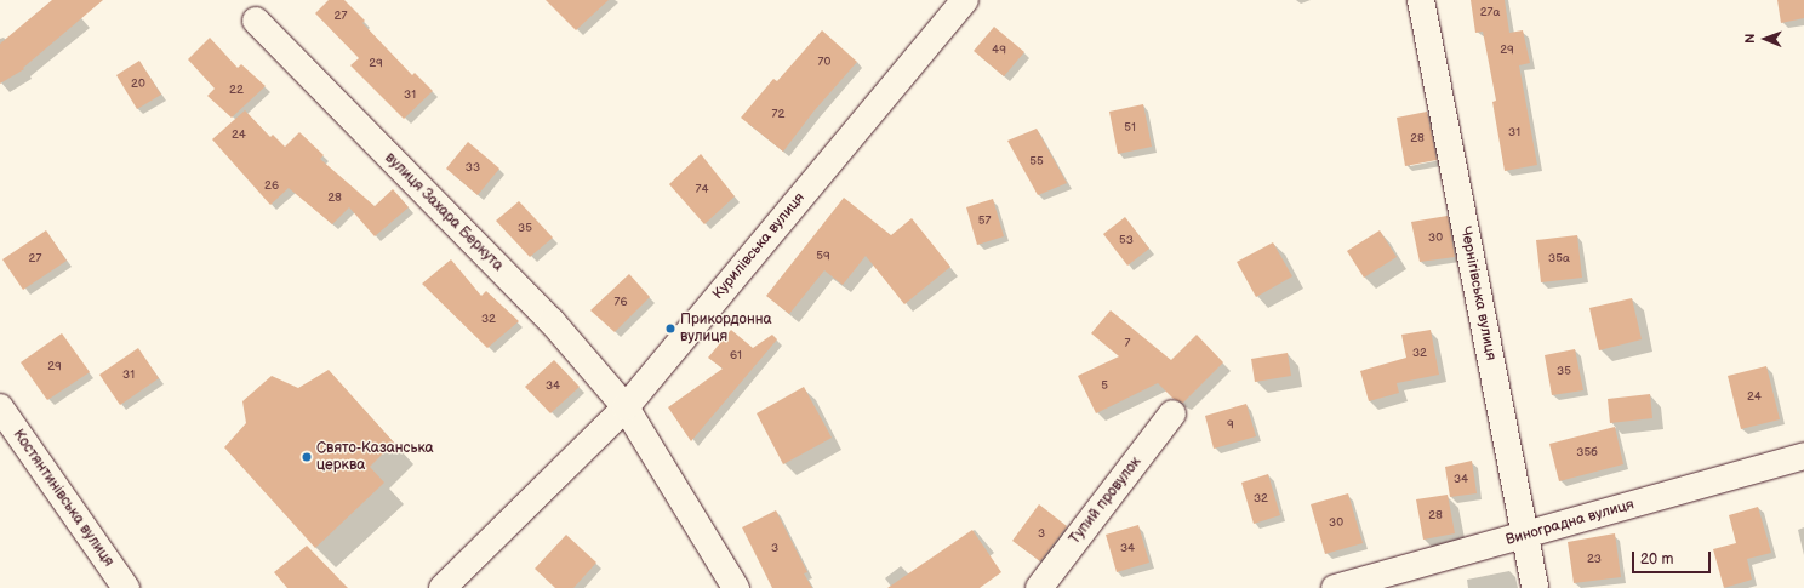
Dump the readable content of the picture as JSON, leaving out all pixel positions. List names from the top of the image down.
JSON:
{
  "streets": {
    "street": [
      "вулиця Захара Беркута",
      "Курилівська вулиця",
      "Чернігівська вулиця",
      "Костянтинівська вулиця",
      "Тупий провулок",
      "Виноградна вулиця"
    ]
  },
  "crossings": [
    ["вулиця Захара Беркута", "Курилівська вулиця"],
    ["Чернігівська вулиця", "Виноградна вулиця"]
  ],
  "places": ["Прикордонна вулиця", "Свято-Казанська церква"],
  "house_numbers": [
    "27а",
    "27",
    "49",
    "29",
    "70",
    "29",
    "20",
    "22",
    "31",
    "72",
    "51",
    "31",
    "24",
    "28",
    "55",
    "33",
    "26",
    "74",
    "28",
    "57",
    "35",
    "30",
    "53",
    "59",
    "27",
    "35а",
    "76",
    "32",
    "7",
    "32",
    "61",
    "29",
    "35",
    "31",
    "34",
    "5",
    "24",
    "9",
    "35б",
    "34",
    "32",
    "28",
    "30",
    "3",
    "3",
    "34",
    "23"
  ],
  "scale_bar": "20 m",
  "north": "left"
}
